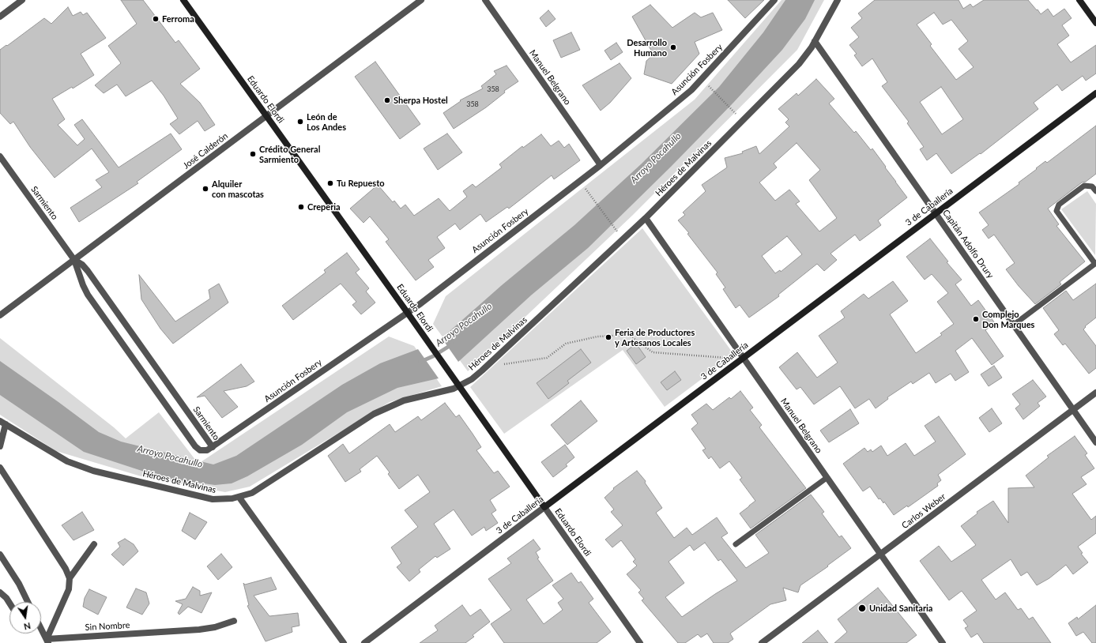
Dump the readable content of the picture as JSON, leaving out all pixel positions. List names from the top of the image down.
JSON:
{
  "streets": {
    "main road": ["Eduardo Elordi", "3 de Caballería"],
    "street": [
      "Asunción Fosbery",
      "Manuel Belgrano",
      "José Calderón",
      "Héroes de Malvinas",
      "Sarmiento",
      "Capitán Adolfo Drury",
      "Carlos Weber",
      "Sin Nombre"
    ]
  },
  "crossings": [
    ["Asunción Fosbery", "Manuel Belgrano"],
    ["Asunción Fosbery", "Eduardo Elordi"],
    ["Asunción Fosbery", "Sarmiento"],
    ["Manuel Belgrano", "Héroes de Malvinas"],
    ["Manuel Belgrano", "3 de Caballería"],
    ["Manuel Belgrano", "Carlos Weber"],
    ["Eduardo Elordi", "José Calderón"],
    ["Eduardo Elordi", "Héroes de Malvinas"],
    ["Eduardo Elordi", "3 de Caballería"],
    ["José Calderón", "Sarmiento"],
    ["Héroes de Malvinas", "Capitán Adolfo Drury"],
    ["3 de Caballería", "Capitán Adolfo Drury"],
    ["Capitán Adolfo Drury", "Carlos Weber"]
  ],
  "water": ["Arroyo Pocahullo"],
  "places": [
    "Ferroma",
    "Desarrollo Humano",
    "Sherpa Hostel",
    "León de Los Andes",
    "Crédito General Sarmiento",
    "Tu Repuesto",
    "Alquiler con mascotas",
    "Creperia",
    "Complejo Don Marques",
    "Feria de Productores y Artesanos Locales",
    "Unidad Sanitaria"
  ],
  "house_numbers": ["358", "358"],
  "north": "bottom"
}
